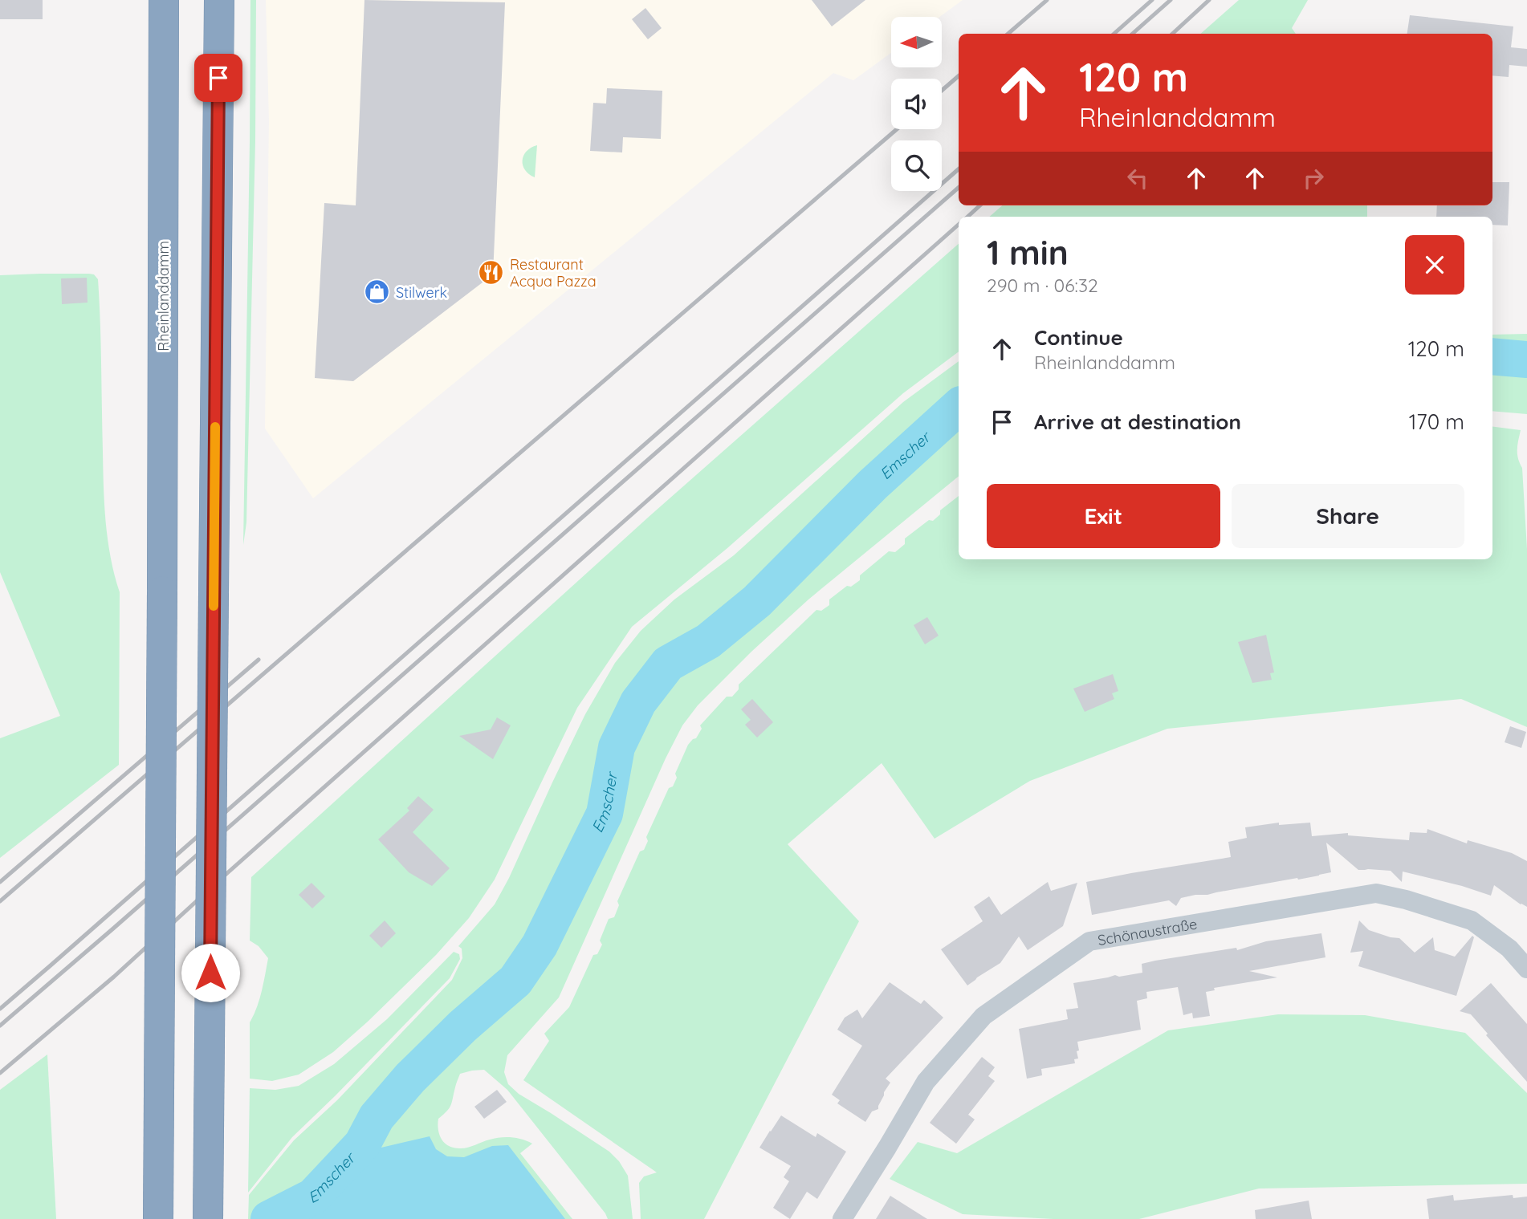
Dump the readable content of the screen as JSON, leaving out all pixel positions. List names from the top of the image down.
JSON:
{
  "streets": {
    "highway": ["Rheinlanddamm"],
    "street": ["Schönaustraße"]
  },
  "water": ["Emscher"],
  "places": {
    "restaurant": ["Restaurant Acqua Pazza"],
    "shop": ["Stilwerk"]
  },
  "north": "left",
  "page": {
    "turn": ["120 m", "Rheinlanddamm"],
    "heading": ["1 min", "290 m · 06:32"],
    "list": [
      {
        "name": "Continue",
        "note": "Rheinlanddamm",
        "value": "120 m"
      },
      {
        "name": "Arrive at destination",
        "value": "170 m"
      }
    ],
    "buttons": ["Exit", "Share"]
  }
}
